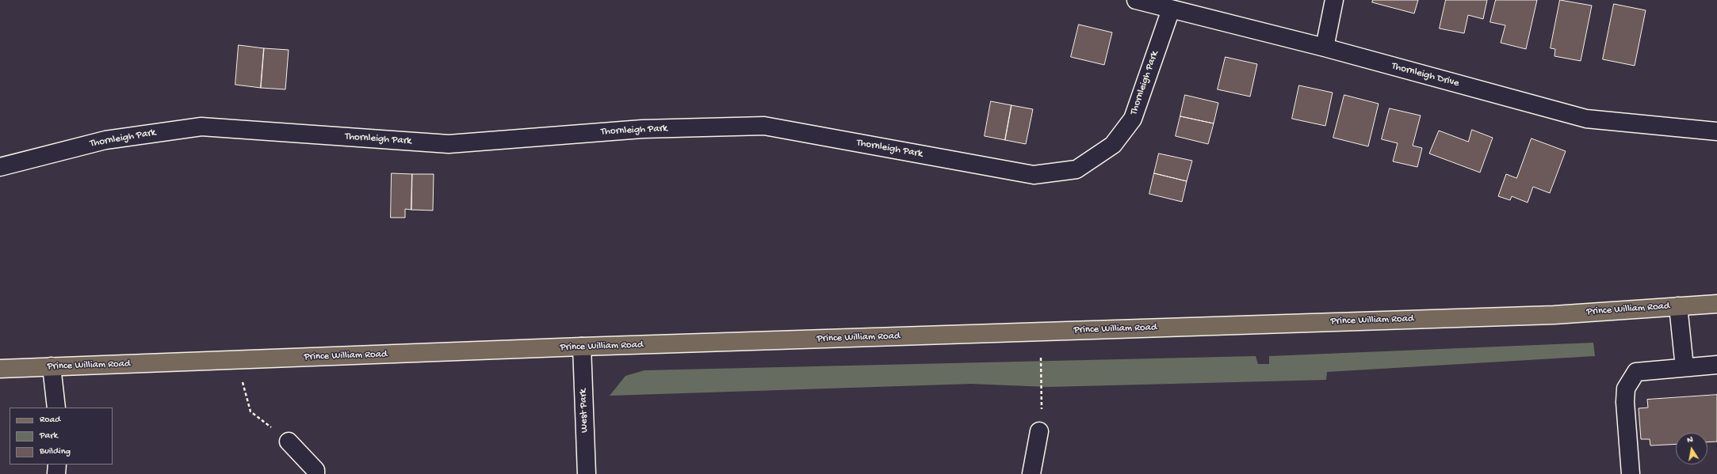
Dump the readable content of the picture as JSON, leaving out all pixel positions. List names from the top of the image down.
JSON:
{
  "streets": {
    "main road": ["Prince William Road"],
    "street": ["Thornleigh Drive", "Thornleigh Park", "West Park"]
  },
  "crossings": [
    ["Thornleigh Drive", "Thornleigh Park"],
    ["Prince William Road", "West Park"]
  ],
  "legend": ["Road", "Park", "Building"],
  "north": "top"
}
